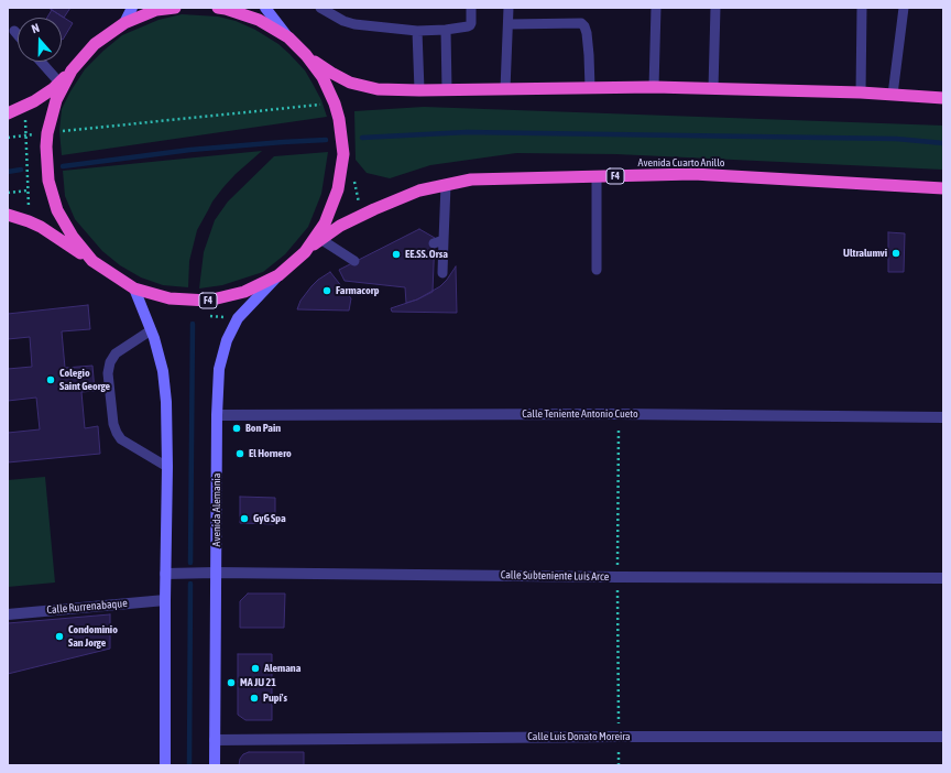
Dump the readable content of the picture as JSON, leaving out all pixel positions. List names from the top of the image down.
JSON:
{
  "streets": {
    "highway": ["Avenida Cuarto Anillo", "F4"],
    "main road": ["Avenida Alemania"],
    "street": [
      "Calle Teniente Antonio Cueto",
      "Calle Subteniente Luis Arce",
      "Calle Rurrenabaque",
      "Calle Luis Donato Moreira"
    ]
  },
  "crossings": [
    ["Avenida Cuarto Anillo", "F4"],
    ["F4", "Avenida Alemania"],
    ["Calle Teniente Antonio Cueto", "Avenida Alemania"],
    ["Avenida Alemania", "Calle Subteniente Luis Arce"],
    ["Avenida Alemania", "Calle Luis Donato Moreira"]
  ],
  "places": [
    "Ultralumvi",
    "EE.SS. Orsa",
    "Farmacorp",
    "Colegio Saint George",
    "Bon Pain",
    "El Hornero",
    "GyG Spa",
    "Condominio San Jorge",
    "Alemana",
    "MA JU 21",
    "Pupí's"
  ],
  "north": "top"
}
